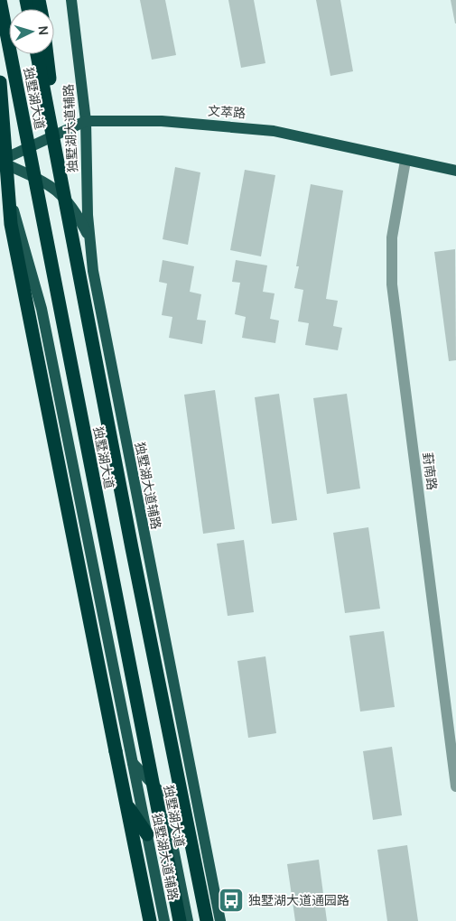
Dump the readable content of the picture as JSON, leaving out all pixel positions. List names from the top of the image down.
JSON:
{
  "streets": {
    "highway": ["独墅湖大道"],
    "main road": ["文萃路", "独墅湖大道辅路"],
    "street": ["葑南路"]
  },
  "crossings": [
    ["文萃路", "独墅湖大道辅路"],
    ["文萃路", "葑南路"]
  ],
  "places": {
    "bus stop": ["独墅湖大道通园路"]
  },
  "north": "right"
}
